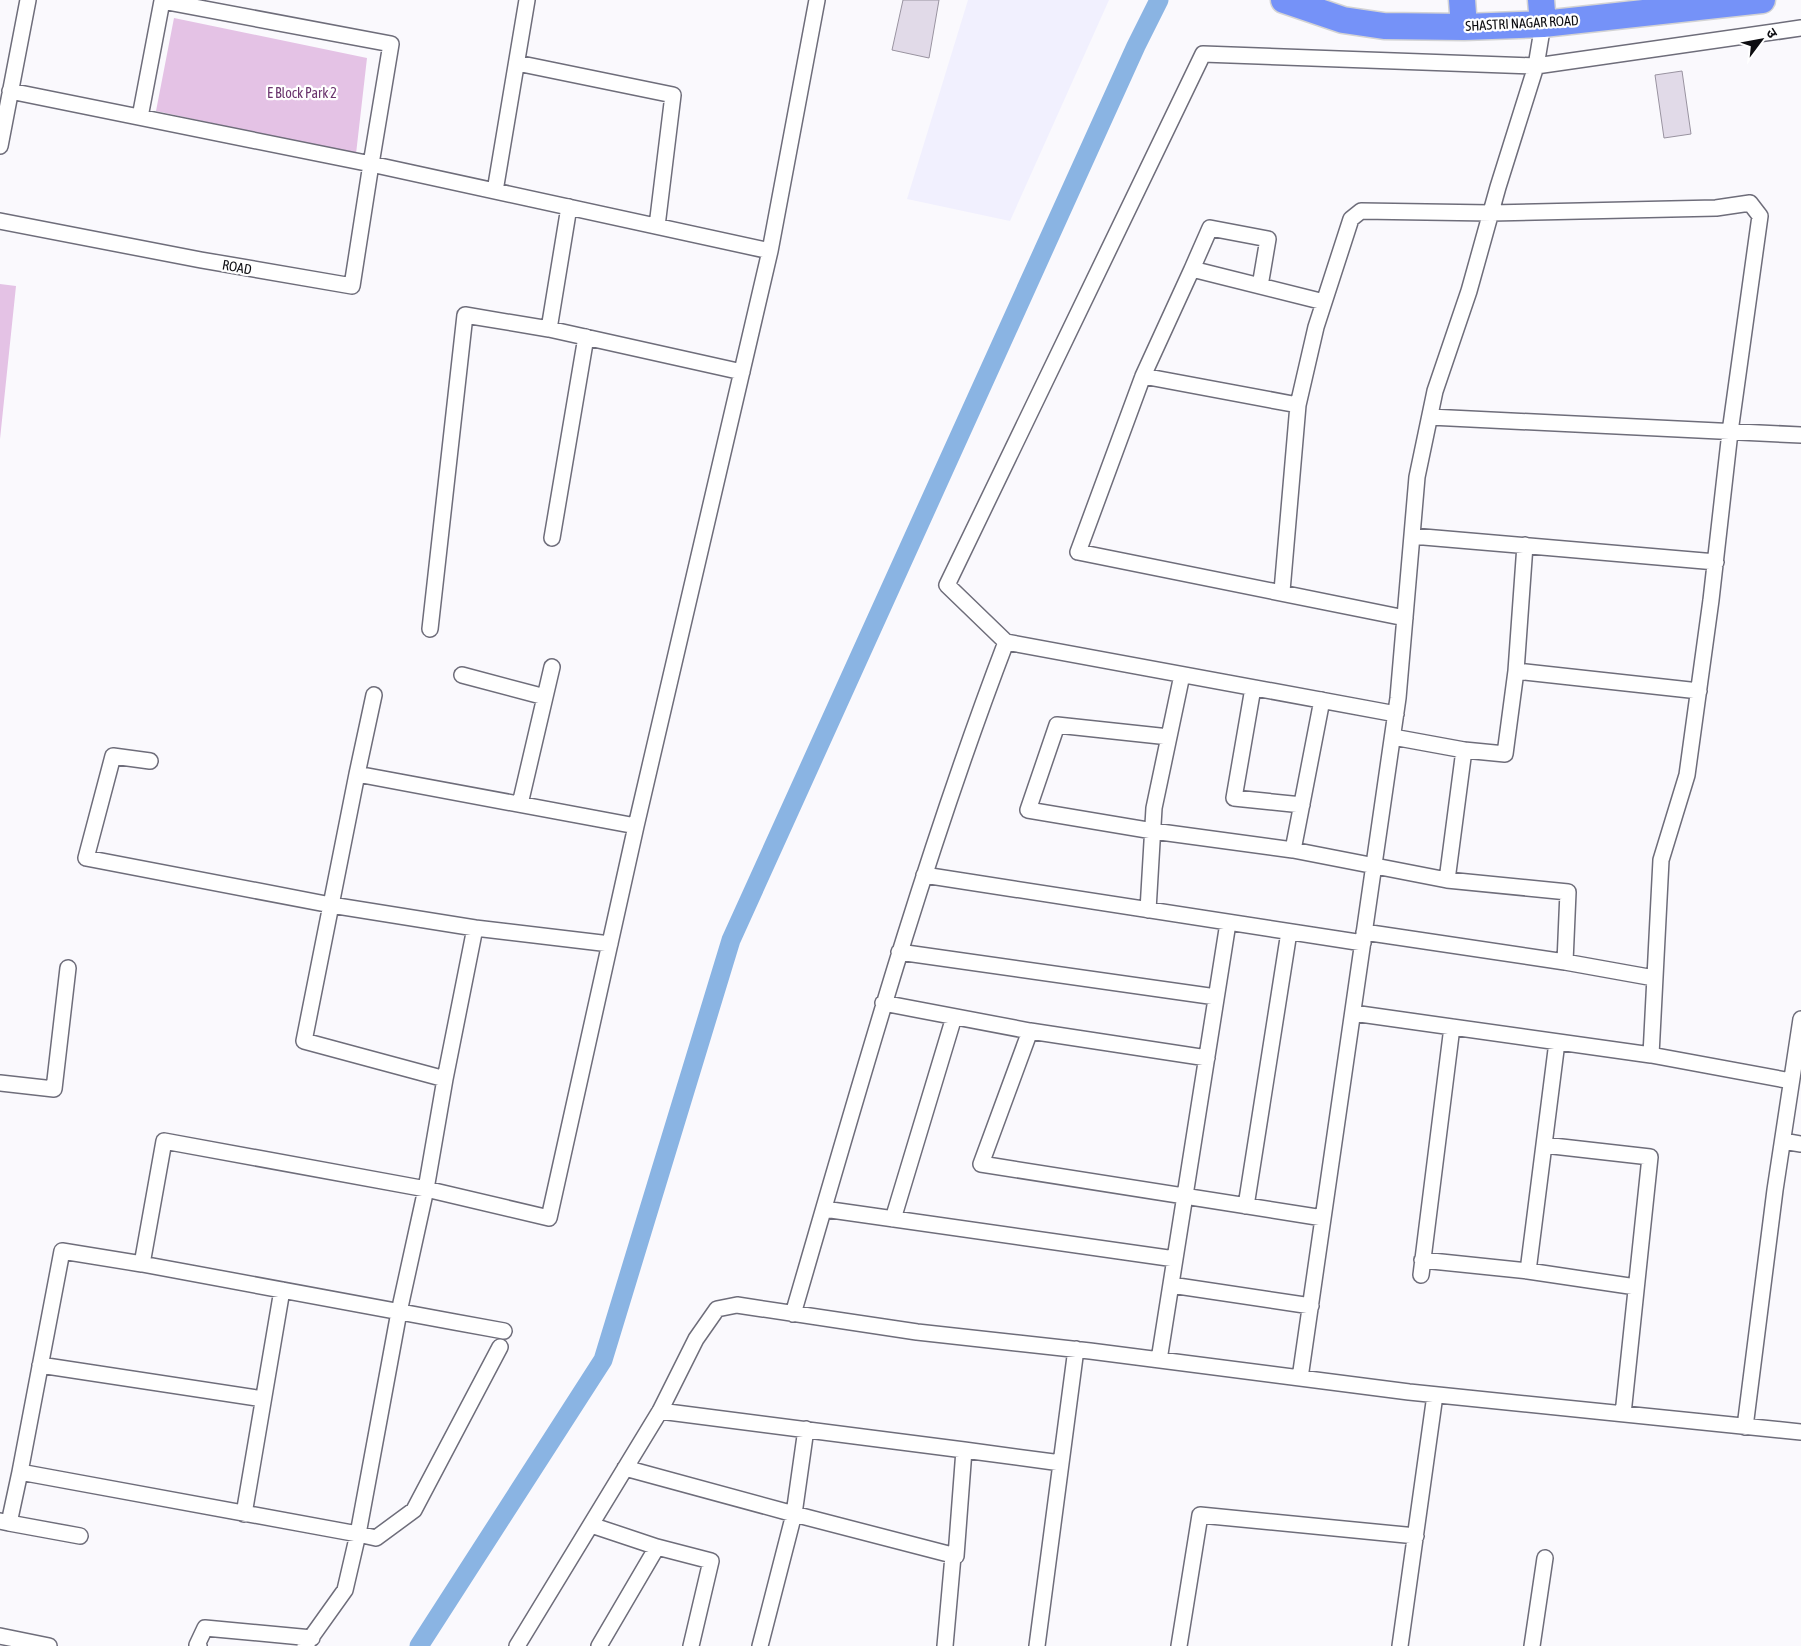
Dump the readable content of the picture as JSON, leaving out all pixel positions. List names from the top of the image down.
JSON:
{
  "streets": {
    "highway": ["SHASTRI NAGAR ROAD"],
    "street": ["ROAD"]
  },
  "parks": ["E Block Park 2"],
  "north": "top right"
}
